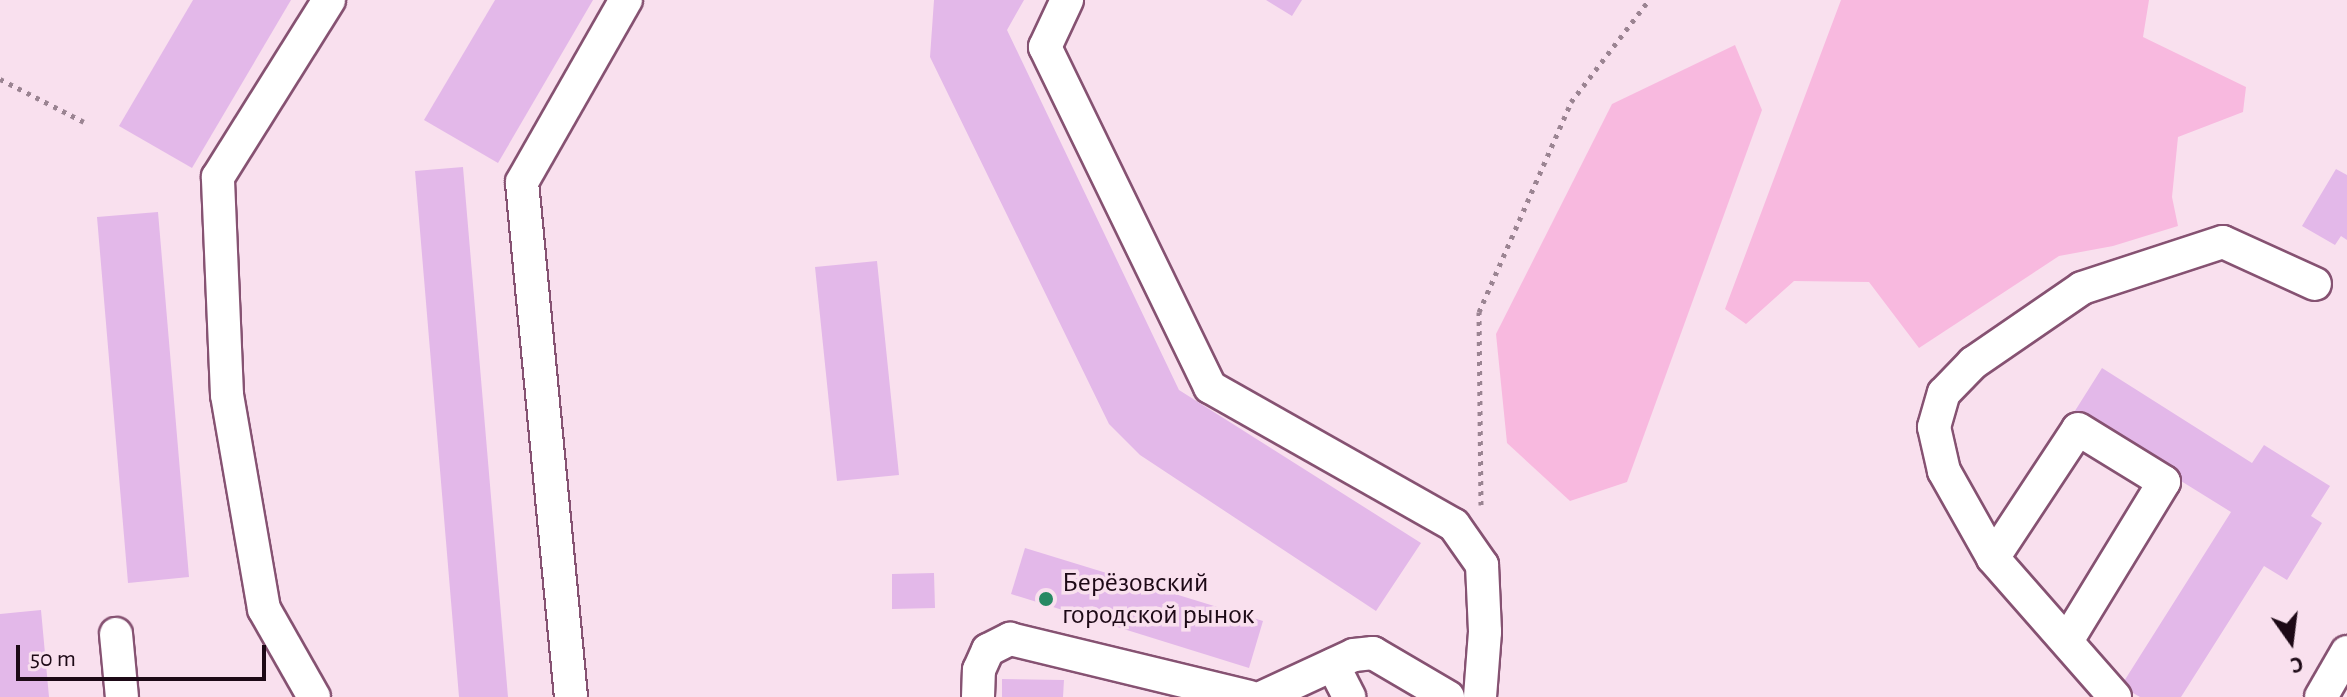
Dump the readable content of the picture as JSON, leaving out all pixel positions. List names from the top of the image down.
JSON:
{
  "places": ["Берёзовский городской рынок"],
  "scale_bar": "50 m",
  "north": "bottom"
}
